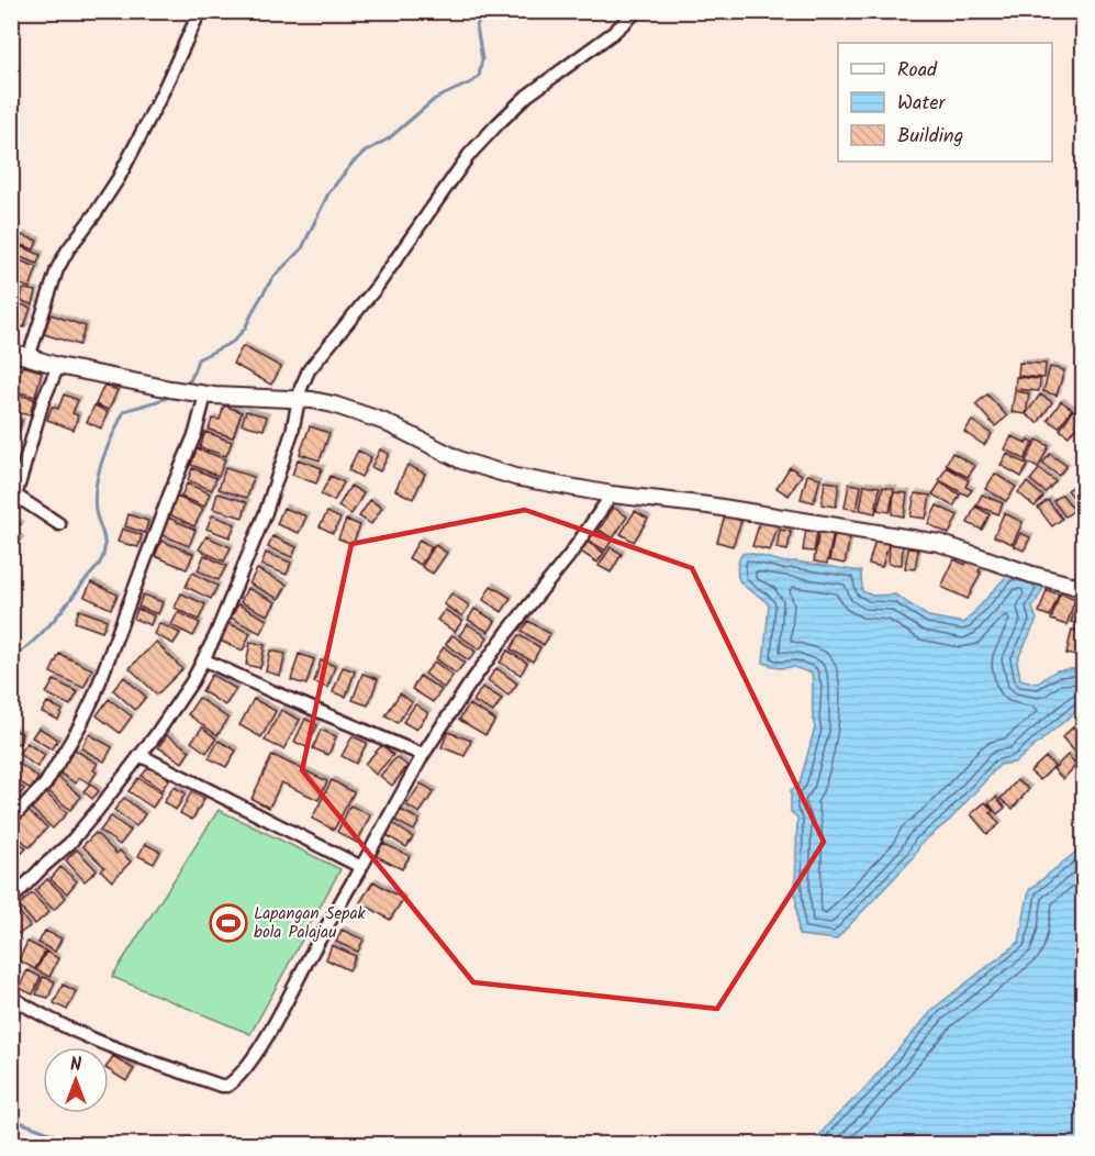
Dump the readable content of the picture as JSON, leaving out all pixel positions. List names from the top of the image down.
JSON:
{
  "places": {
    "sports": ["Lapangan Sepak bola Palajau"]
  },
  "legend": ["Road", "Water", "Building"],
  "north": "top"
}
